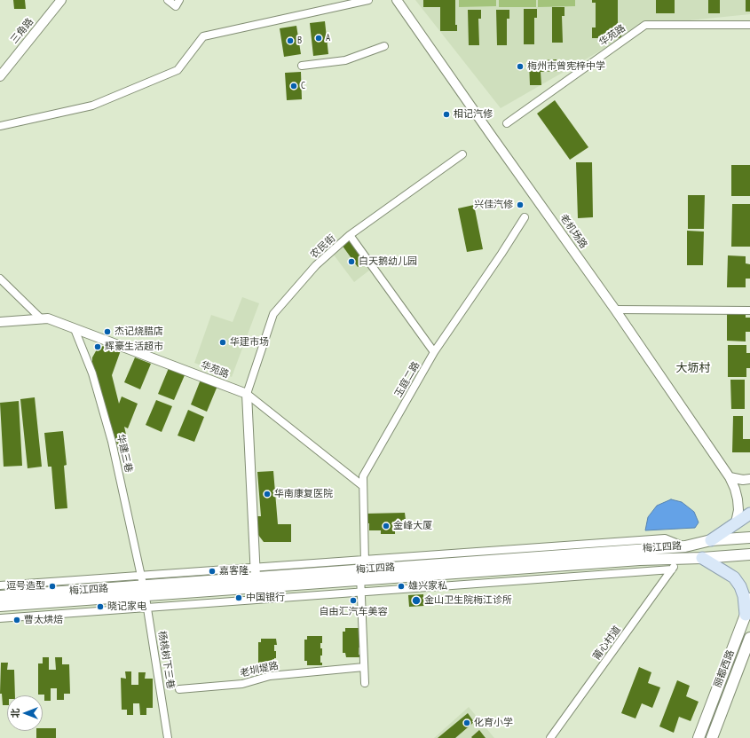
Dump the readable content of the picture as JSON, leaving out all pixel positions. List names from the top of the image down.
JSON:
{
  "streets": {
    "main road": ["梅江四路", "丽都西路"],
    "street": [
      "三角路",
      "华苑路",
      "老机场路",
      "农民街",
      "玉庭二路",
      "华建三巷",
      "莆心村道",
      "杨桃树下三巷",
      "老圳堤路"
    ]
  },
  "crossings": [
    ["华苑路", "农民街"],
    ["华苑路", "华建三巷"],
    ["玉庭二路", "梅江四路"],
    ["玉庭二路", "老圳堤路"],
    ["华建三巷", "梅江四路"],
    ["华建三巷", "杨桃树下三巷"],
    ["梅江四路", "莆心村道"],
    ["梅江四路", "杨桃树下三巷"]
  ],
  "districts": ["大坜村"],
  "places": [
    "A",
    "B",
    "梅州市曾宪梓中学",
    "C",
    "相记汽修",
    "兴佳汽修",
    "白天鹅幼儿园",
    "杰记烧腊店",
    "华建市场",
    "辉豪生活超市",
    "华南康复医院",
    "金峰大厦",
    "嘉客隆",
    "逗号造型",
    "雄兴家私",
    "中国银行",
    "自由汇汽车美容",
    "金山卫生院梅江诊所",
    "晓记家电",
    "曹太烘焙",
    "化育小学"
  ],
  "north": "left"
}
